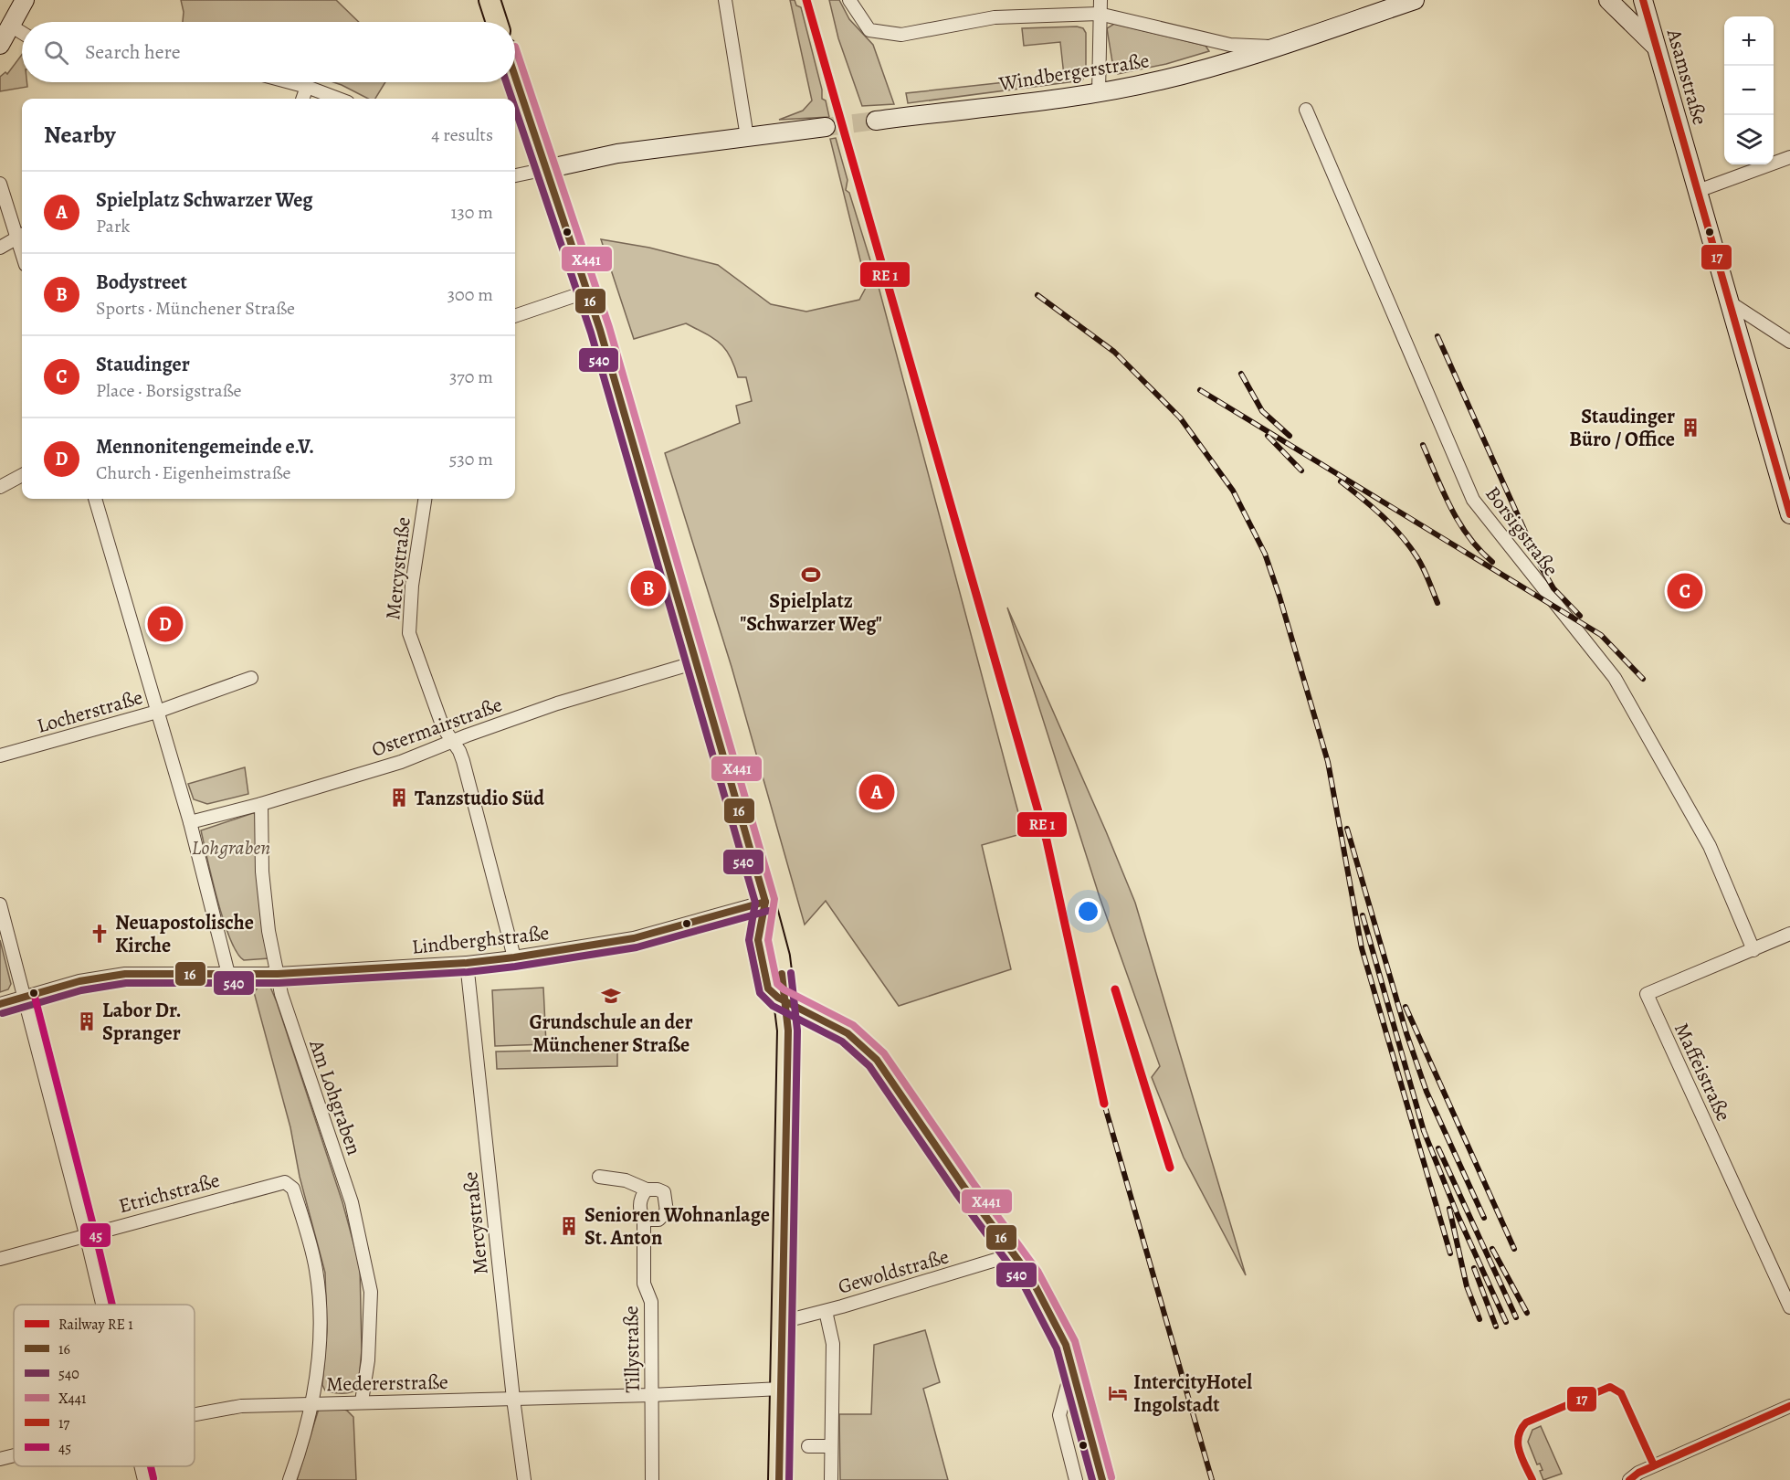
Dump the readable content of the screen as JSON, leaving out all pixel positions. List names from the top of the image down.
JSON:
{
  "streets": {
    "street": [
      "Windbergerstraße",
      "Asamstraße",
      "Borsigstraße",
      "Mercystraße",
      "Locherstraße",
      "Ostermairstraße",
      "Lindberghstraße",
      "Maffeistraße",
      "Am Lohgraben",
      "Etrichstraße",
      "Gewoldstraße",
      "Tillystraße",
      "Medererstraße"
    ]
  },
  "crossings": [
    ["Borsigstraße", "Maffeistraße"],
    ["Mercystraße", "Ostermairstraße"],
    ["Mercystraße", "Lindberghstraße"],
    ["Mercystraße", "Medererstraße"],
    ["Ostermairstraße", "Am Lohgraben"],
    ["Lindberghstraße", "Am Lohgraben"],
    ["Am Lohgraben", "Medererstraße"],
    ["Etrichstraße", "Medererstraße"],
    ["Tillystraße", "Medererstraße"]
  ],
  "parks": ["Lohgraben"],
  "places": {
    "building": [
      "Staudinger Büro / Office",
      "Tanzstudio Süd",
      "Labor Dr. Spranger",
      "Senioren Wohnanlage St. Anton"
    ],
    "sports": ["Spielplatz \"Schwarzer Weg\""],
    "church": ["Neuapostolische Kirche"],
    "school or university": ["Grundschule an der Münchener Straße"],
    "hotel": ["IntercityHotel Ingolstadt"]
  },
  "lines": [
    "transit line 17",
    "transit line X441",
    "transit line 16",
    "transit line 540",
    "transit line 45"
  ],
  "legend": [
    "Railway RE 1",
    "16",
    "540",
    "X441",
    "17",
    "45"
  ],
  "page": {
    "map_buttons": ["+", "−"],
    "search": "Search here",
    "heading": ["Nearby", "4 results"],
    "list": [
      {
        "mark": "A",
        "name": "Spielplatz Schwarzer Weg",
        "note": "Park",
        "value": "130 m"
      },
      {
        "mark": "B",
        "name": "Bodystreet",
        "note": "Sports · Münchener Straße",
        "value": "300 m"
      },
      {
        "mark": "C",
        "name": "Staudinger",
        "note": "Place · Borsigstraße",
        "value": "370 m"
      },
      {
        "mark": "D",
        "name": "Mennonitengemeinde e.V.",
        "note": "Church · Eigenheimstraße",
        "value": "530 m"
      }
    ],
    "pins": [
      "B",
      "C",
      "D",
      "A"
    ]
  }
}
